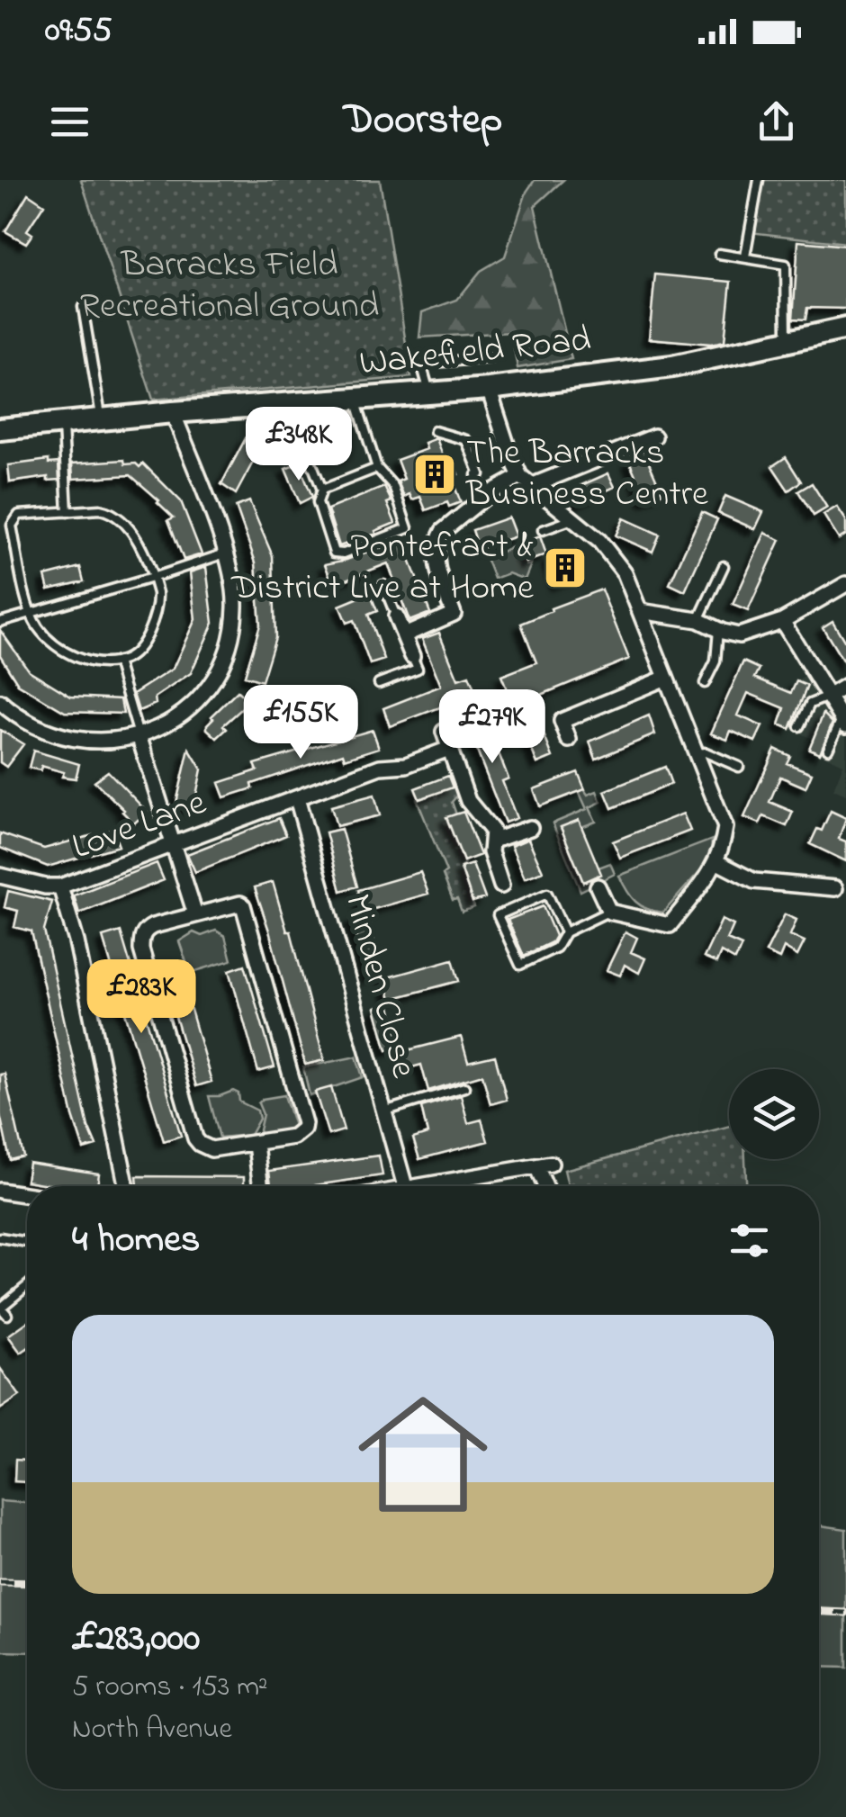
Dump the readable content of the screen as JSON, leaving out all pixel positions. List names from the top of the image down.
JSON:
{
  "streets": {
    "main road": ["Wakefield Road"],
    "street": ["Love Lane", "Minden Close"]
  },
  "crossings": [
    ["Love Lane", "Minden Close"]
  ],
  "parks": ["Barracks Field Recreational Ground"],
  "places": {
    "building": ["The Barracks Business Centre", "Pontefract & District Live at Home"]
  },
  "page": {
    "status": "09:55",
    "header": "Doorstep",
    "price": [
      "£348K",
      "£155K",
      "£279K",
      "£283K"
    ],
    "heading": "4 homes",
    "list": [
      {
        "name": "£283,000",
        "note": "5 rooms · 153 m² · North Avenue"
      }
    ]
  }
}
